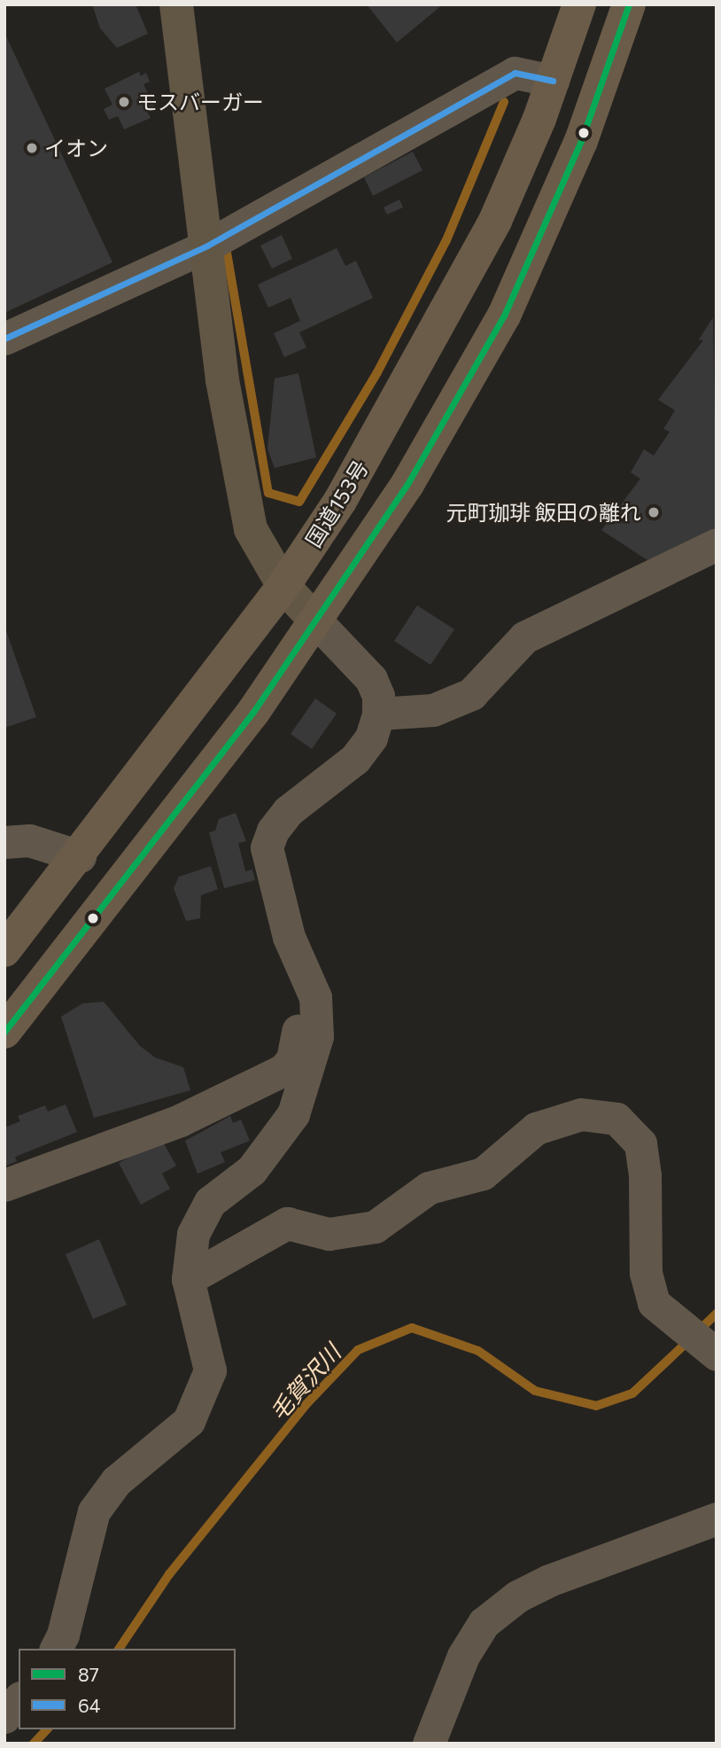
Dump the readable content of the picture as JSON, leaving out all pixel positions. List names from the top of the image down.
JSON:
{
  "streets": {
    "highway": ["国道153号"]
  },
  "water": ["毛賀沢川"],
  "places": ["モスバーガー", "イオン", "元町珈琲 飯田の離れ"],
  "lines": ["transit line 87", "transit line 64"],
  "legend": ["87", "64"]
}
